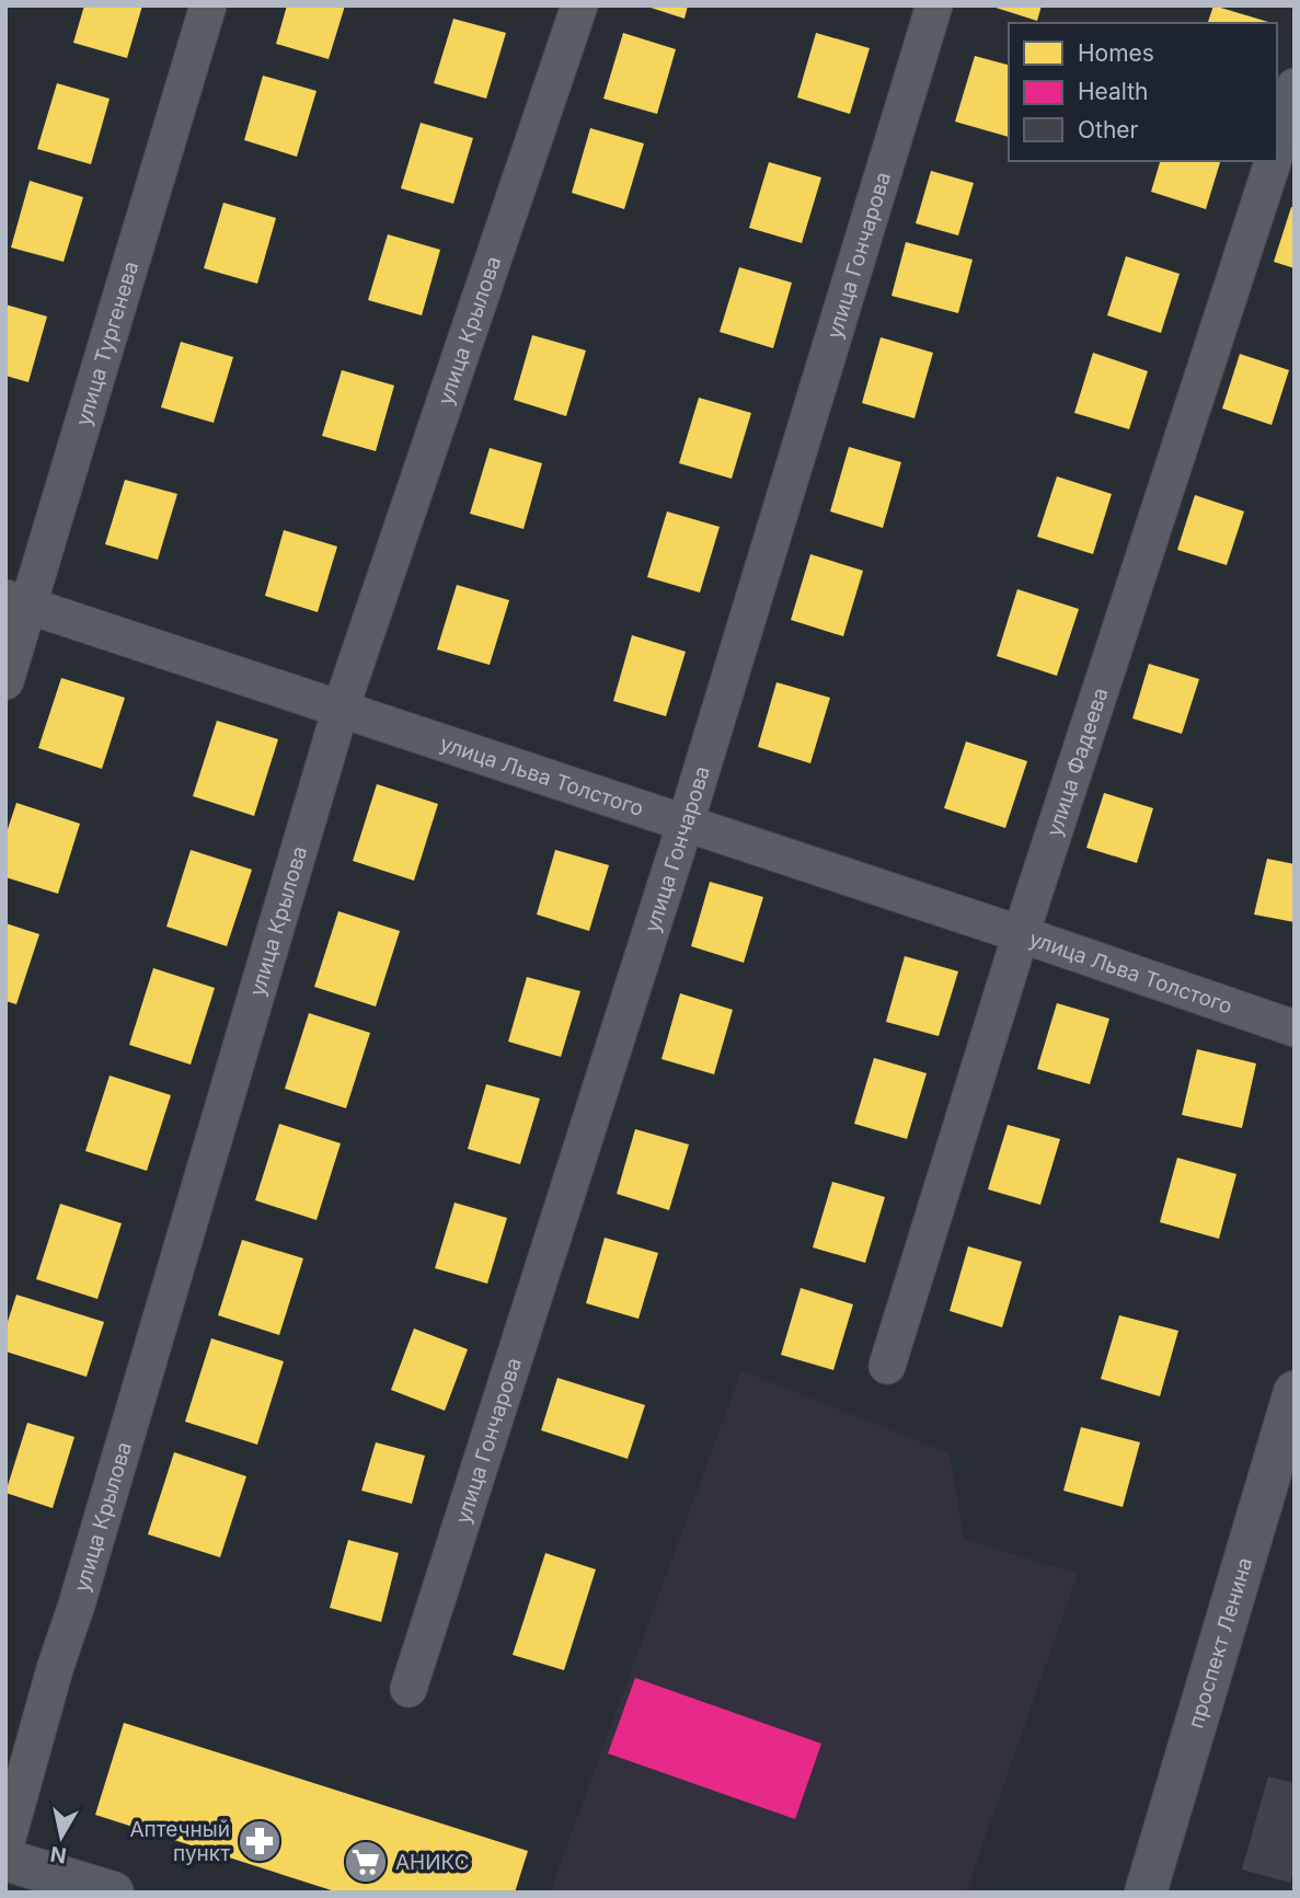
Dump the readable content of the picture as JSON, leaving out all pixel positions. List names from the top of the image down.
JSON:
{
  "streets": {
    "street": [
      "улица Гончарова",
      "улица Крылова",
      "улица Тургенева",
      "улица Фадеева",
      "улица Льва Толстого",
      "проспект Ленина"
    ]
  },
  "crossings": [
    ["улица Гончарова", "улица Льва Толстого"],
    ["улица Крылова", "улица Льва Толстого"],
    ["улица Тургенева", "улица Льва Толстого"],
    ["улица Фадеева", "улица Льва Толстого"]
  ],
  "places": {
    "pharmacy": ["Аптечный пункт"],
    "supermarket": ["АНИКС"]
  },
  "legend": ["Homes", "Health", "Other"],
  "north": "bottom"
}
